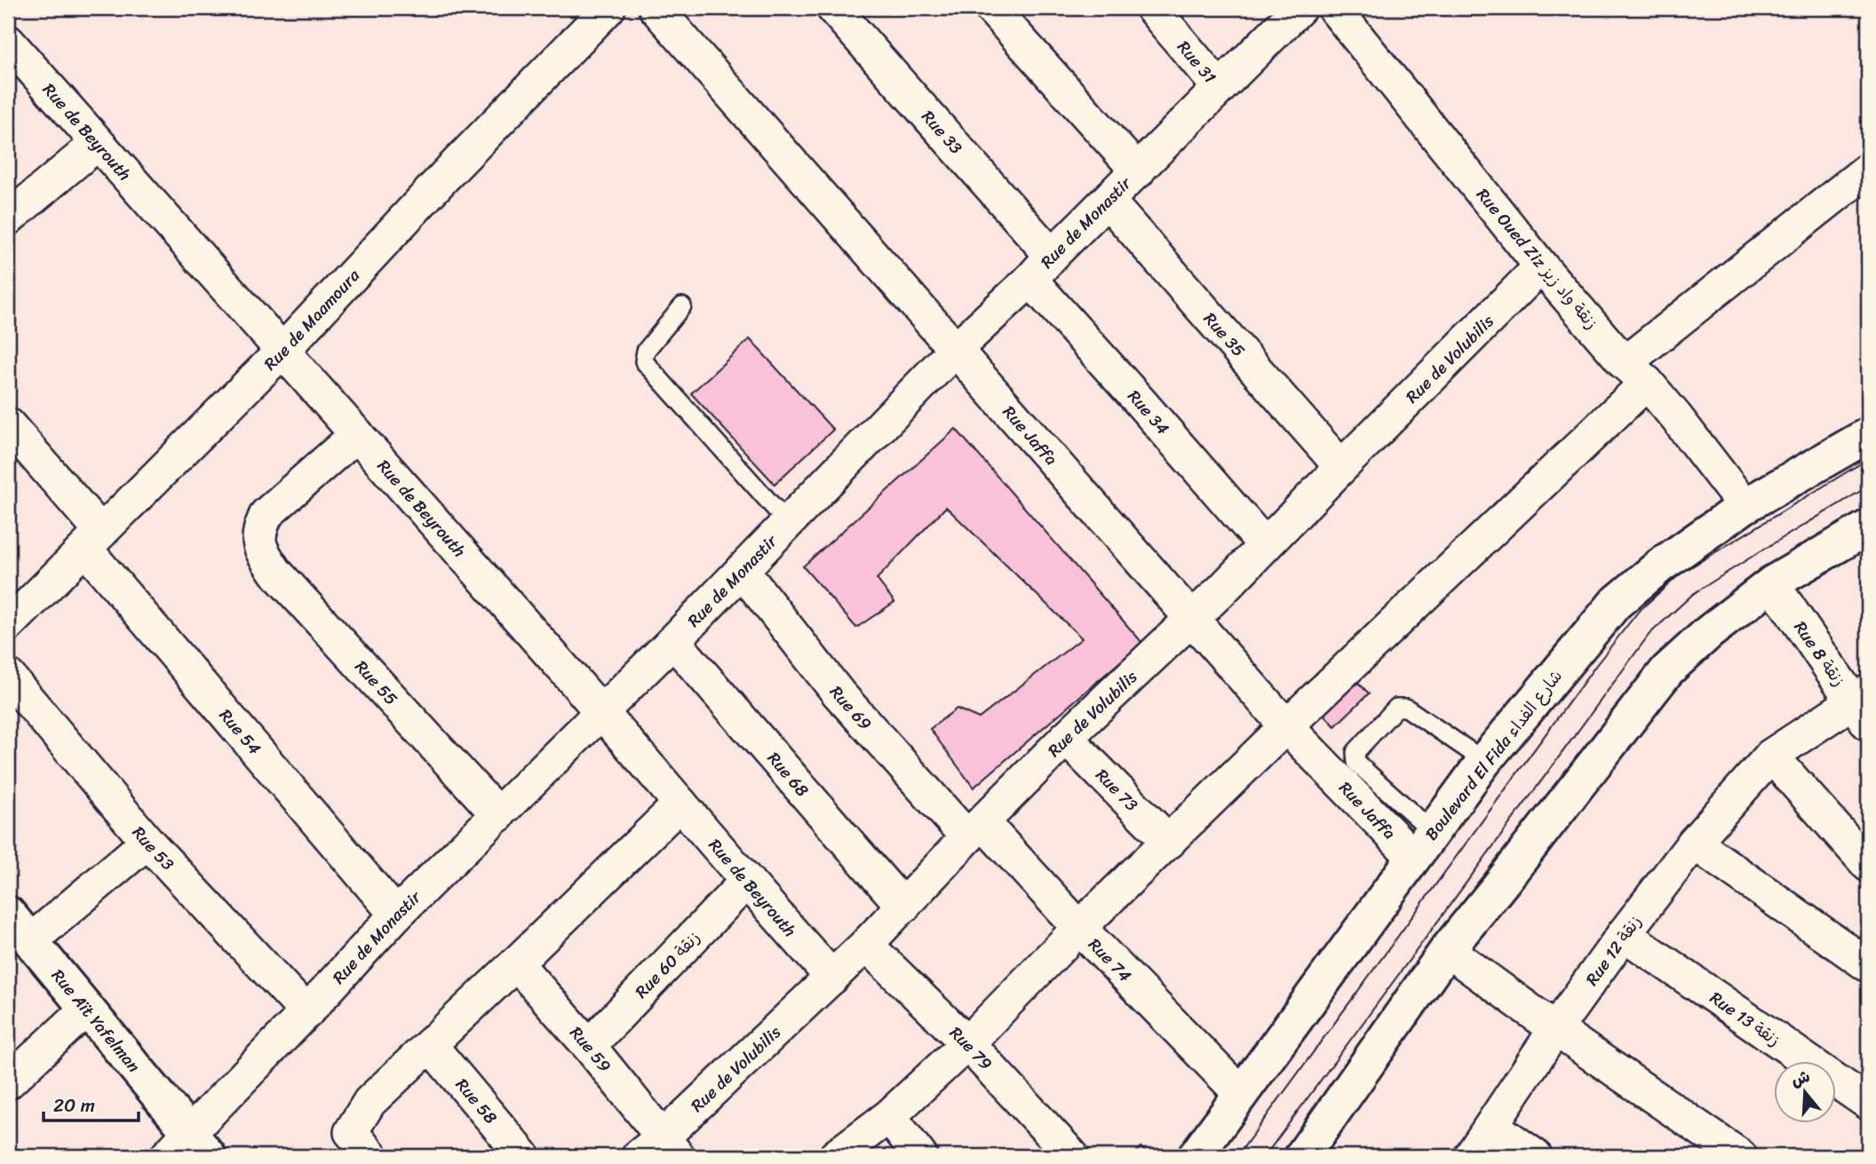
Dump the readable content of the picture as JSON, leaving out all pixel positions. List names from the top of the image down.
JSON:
{
  "streets": {
    "main road": ["Boulevard El Fida شارع الفداء", "Rue Aït Yafelman"],
    "street": [
      "Rue 31",
      "Rue 33",
      "Rue de Beyrouth",
      "Rue de Monastir",
      "Rue Oued Ziz زنقة واد زيز",
      "Rue de Maamoura",
      "Rue 35",
      "Rue de Volubilis",
      "Rue 34",
      "Rue Jaffa",
      "Rue 8 زنقة",
      "Rue 55",
      "Rue 69",
      "Rue 54",
      "Rue 68",
      "Rue 73",
      "Rue 53",
      "Rue 12 زنقة",
      "Rue 74",
      "Rue 60 زنقة",
      "Rue 13 زنقة",
      "Rue 79",
      "Rue 59",
      "Rue 58"
    ]
  },
  "crossings": [
    ["Rue 31", "Rue de Monastir"],
    ["Rue 33", "Rue de Monastir"],
    ["Rue de Beyrouth", "Rue de Monastir"],
    ["Rue de Beyrouth", "Rue de Maamoura"],
    ["Rue de Beyrouth", "Rue de Volubilis"],
    ["Rue de Beyrouth", "Rue 55"],
    ["Rue de Beyrouth", "Rue 60 زنقة"],
    ["Rue de Monastir", "Rue 35"],
    ["Rue de Monastir", "Rue 34"],
    ["Rue de Monastir", "Rue Jaffa"],
    ["Rue de Monastir", "Rue 55"],
    ["Rue de Monastir", "Rue 69"],
    ["Rue de Monastir", "Rue 54"],
    ["Rue de Monastir", "Rue 68"],
    ["Rue de Monastir", "Rue 53"],
    ["Rue de Monastir", "Rue Aït Yafelman"],
    ["Rue Oued Ziz زنقة واد زيز", "Rue de Volubilis"],
    ["Rue Oued Ziz زنقة واد زيز", "Boulevard El Fida شارع الفداء"],
    ["Rue de Maamoura", "Rue 54"],
    ["Rue 35", "Rue de Volubilis"],
    ["Rue de Volubilis", "Rue 34"],
    ["Rue de Volubilis", "Rue Jaffa"],
    ["Rue de Volubilis", "Rue 69"],
    ["Rue de Volubilis", "Rue 68"],
    ["Rue de Volubilis", "Rue 73"],
    ["Rue de Volubilis", "Rue 74"],
    ["Rue de Volubilis", "Rue 79"],
    ["Rue de Volubilis", "Rue 59"],
    ["Rue Jaffa", "Boulevard El Fida شارع الفداء"],
    ["Rue 8 زنقة", "Rue 12 زنقة"],
    ["Rue 69", "Rue 74"],
    ["Boulevard El Fida شارع الفداء", "Rue 74"],
    ["Rue 12 زنقة", "Rue 13 زنقة"],
    ["Rue 60 زنقة", "Rue 59"]
  ],
  "scale_bar": "20 m",
  "north": "top"
}
